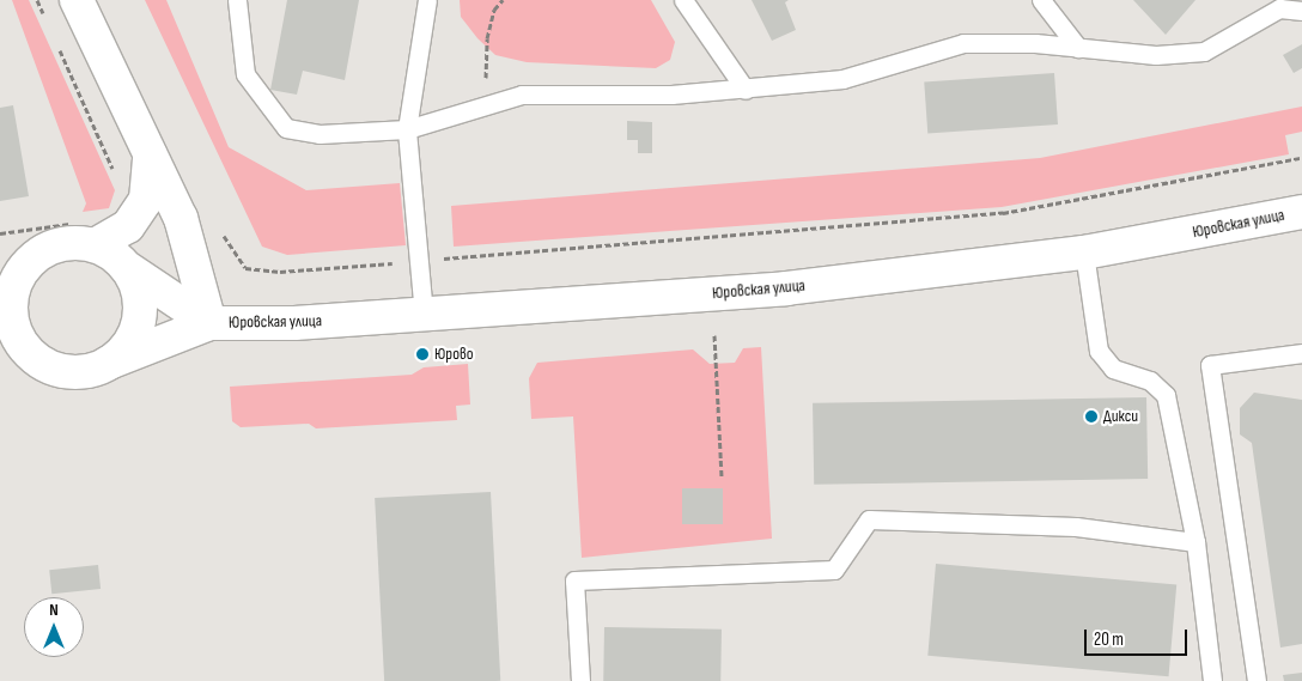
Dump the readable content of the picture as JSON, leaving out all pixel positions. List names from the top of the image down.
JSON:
{
  "streets": {
    "street": ["Юровская улица"]
  },
  "places": ["Юрово", "Дикси"],
  "scale_bar": "20 m",
  "north": "top"
}
